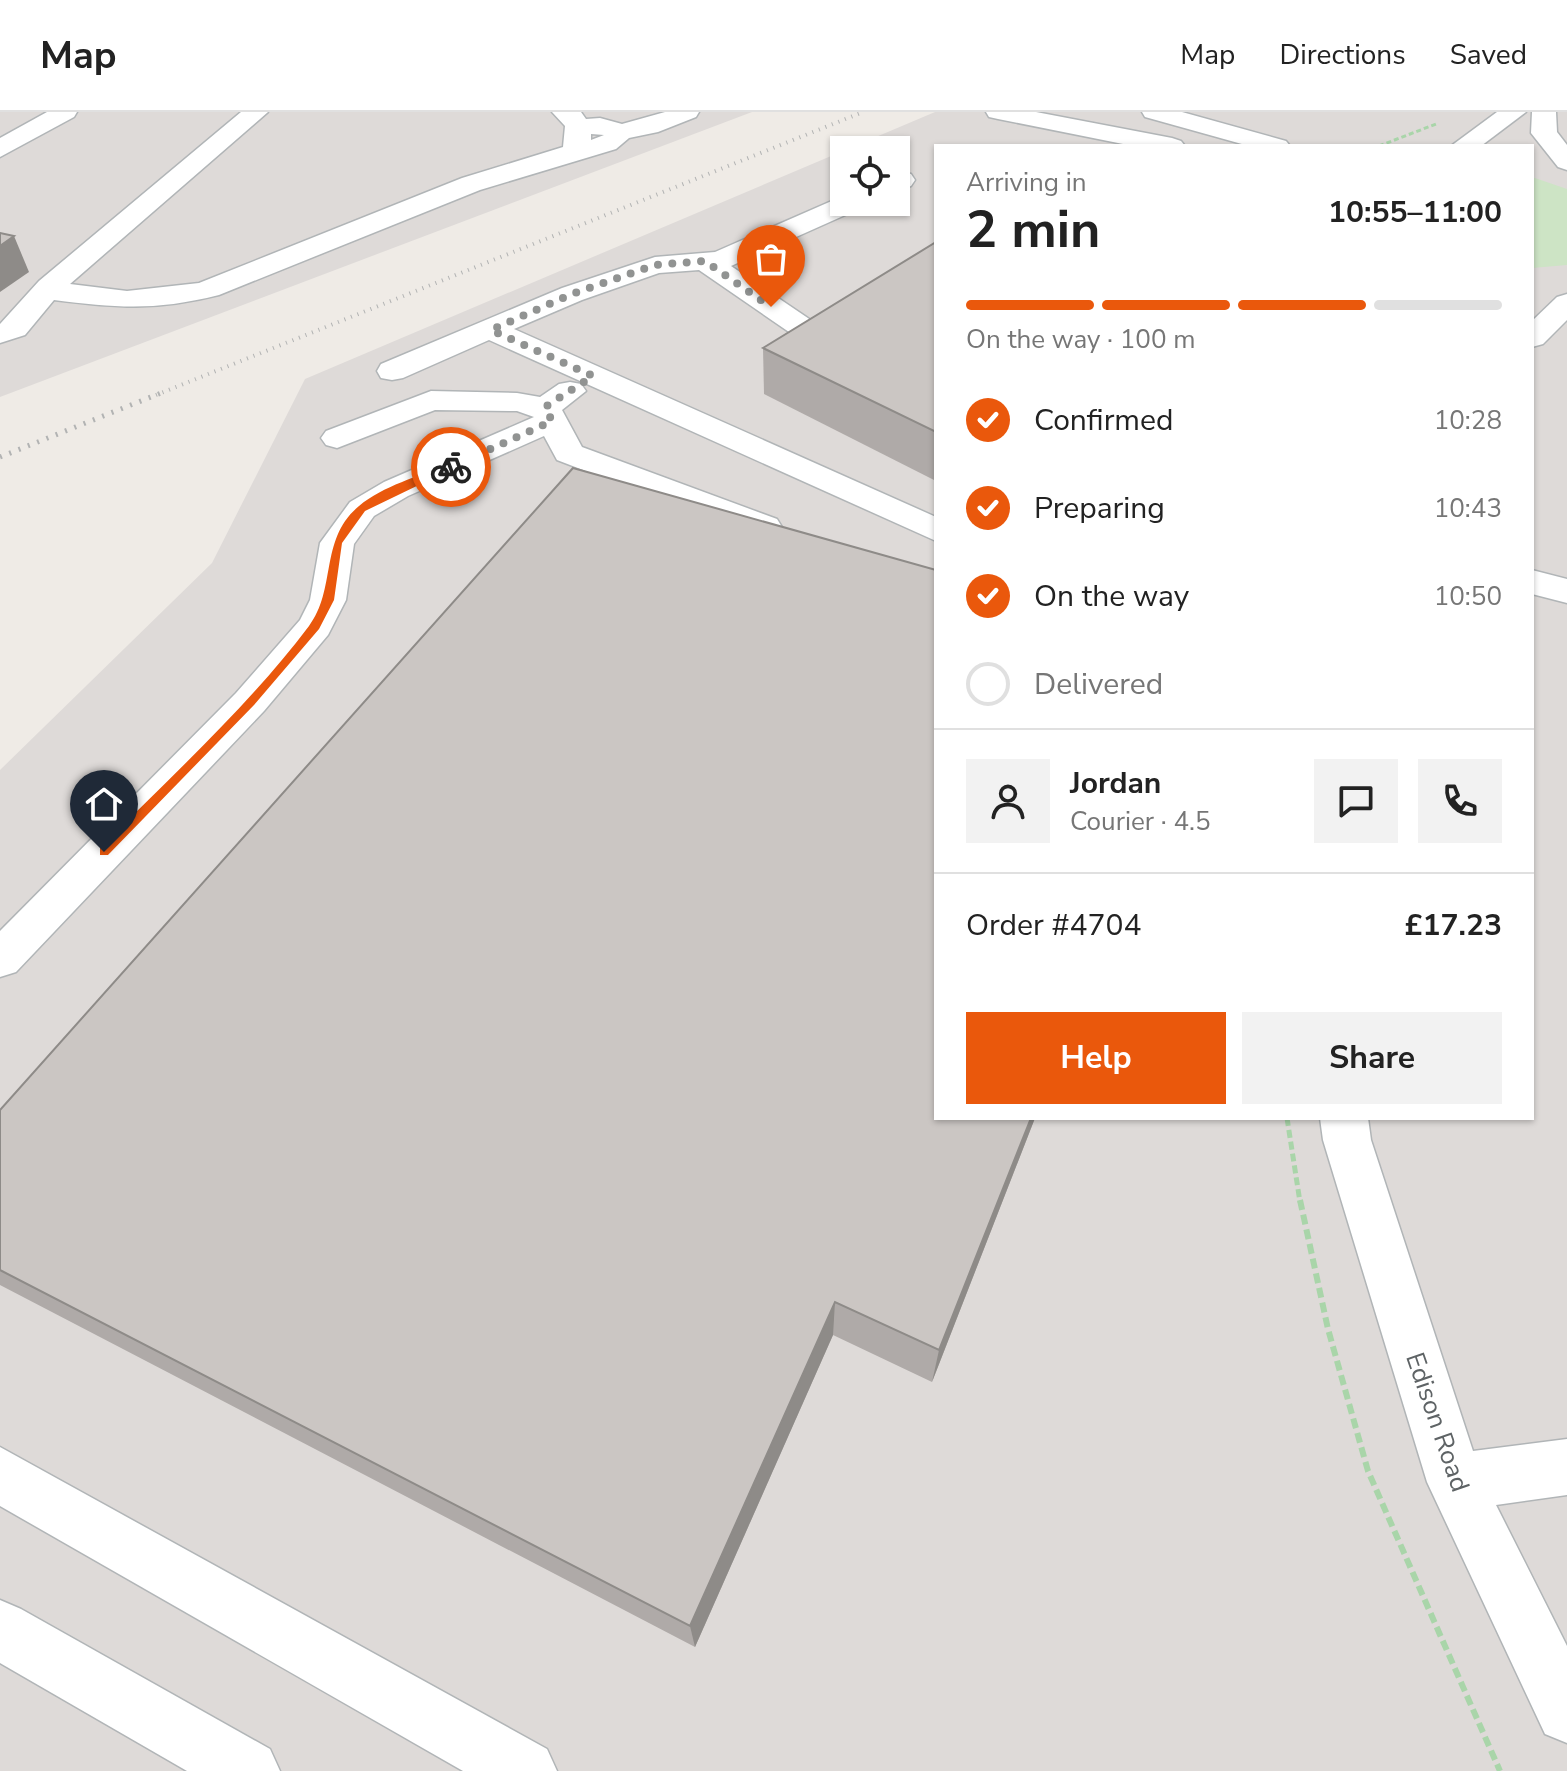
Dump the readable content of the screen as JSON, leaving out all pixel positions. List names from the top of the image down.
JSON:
{
  "streets": {
    "street": ["Edison Road"]
  },
  "page": {
    "header": "Map",
    "nav": ["Map", "Directions", "Saved"],
    "heading": ["2 min", "Arriving in", "10:55–11:00"],
    "panel": [
      "Jordan",
      "Courier · 4.5",
      "Order #4704",
      "£17.23"
    ],
    "bar": "On the way · 100 m",
    "list": [
      ["Confirmed", "10:28"],
      ["Preparing", "10:43"],
      ["On the way", "10:50"],
      "Delivered"
    ],
    "buttons": ["Help", "Share"]
  }
}
